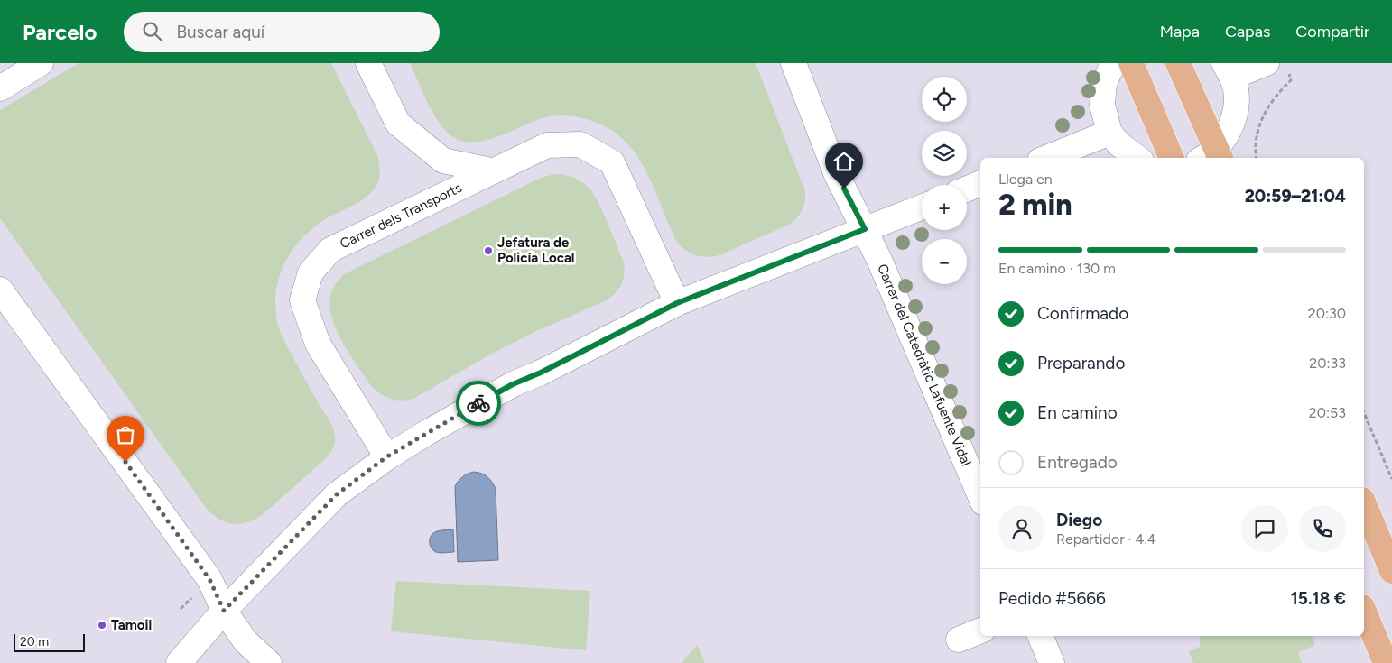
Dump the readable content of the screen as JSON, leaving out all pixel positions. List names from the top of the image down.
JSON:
{
  "streets": {
    "street": ["Carrer dels Transports", "Carrer del Catedràtic Lafuente Vidal"]
  },
  "places": ["Jefatura de Policía Local", "Tamoil"],
  "scale_bar": "20 m",
  "page": {
    "header": "Parcelo",
    "search": "Buscar aquí",
    "nav": ["Mapa", "Capas", "Compartir"],
    "map_buttons": ["+", "−"],
    "heading": ["2 min", "Llega en", "20:59–21:04"],
    "panel": [
      "Diego",
      "Repartidor · 4.4",
      "Pedido #5666",
      "15.18 €"
    ],
    "bar": "En camino · 130 m",
    "list": [
      ["Confirmado", "20:30"],
      ["Preparando", "20:33"],
      ["En camino", "20:53"],
      "Entregado"
    ],
    "scale": "20 m"
  }
}
